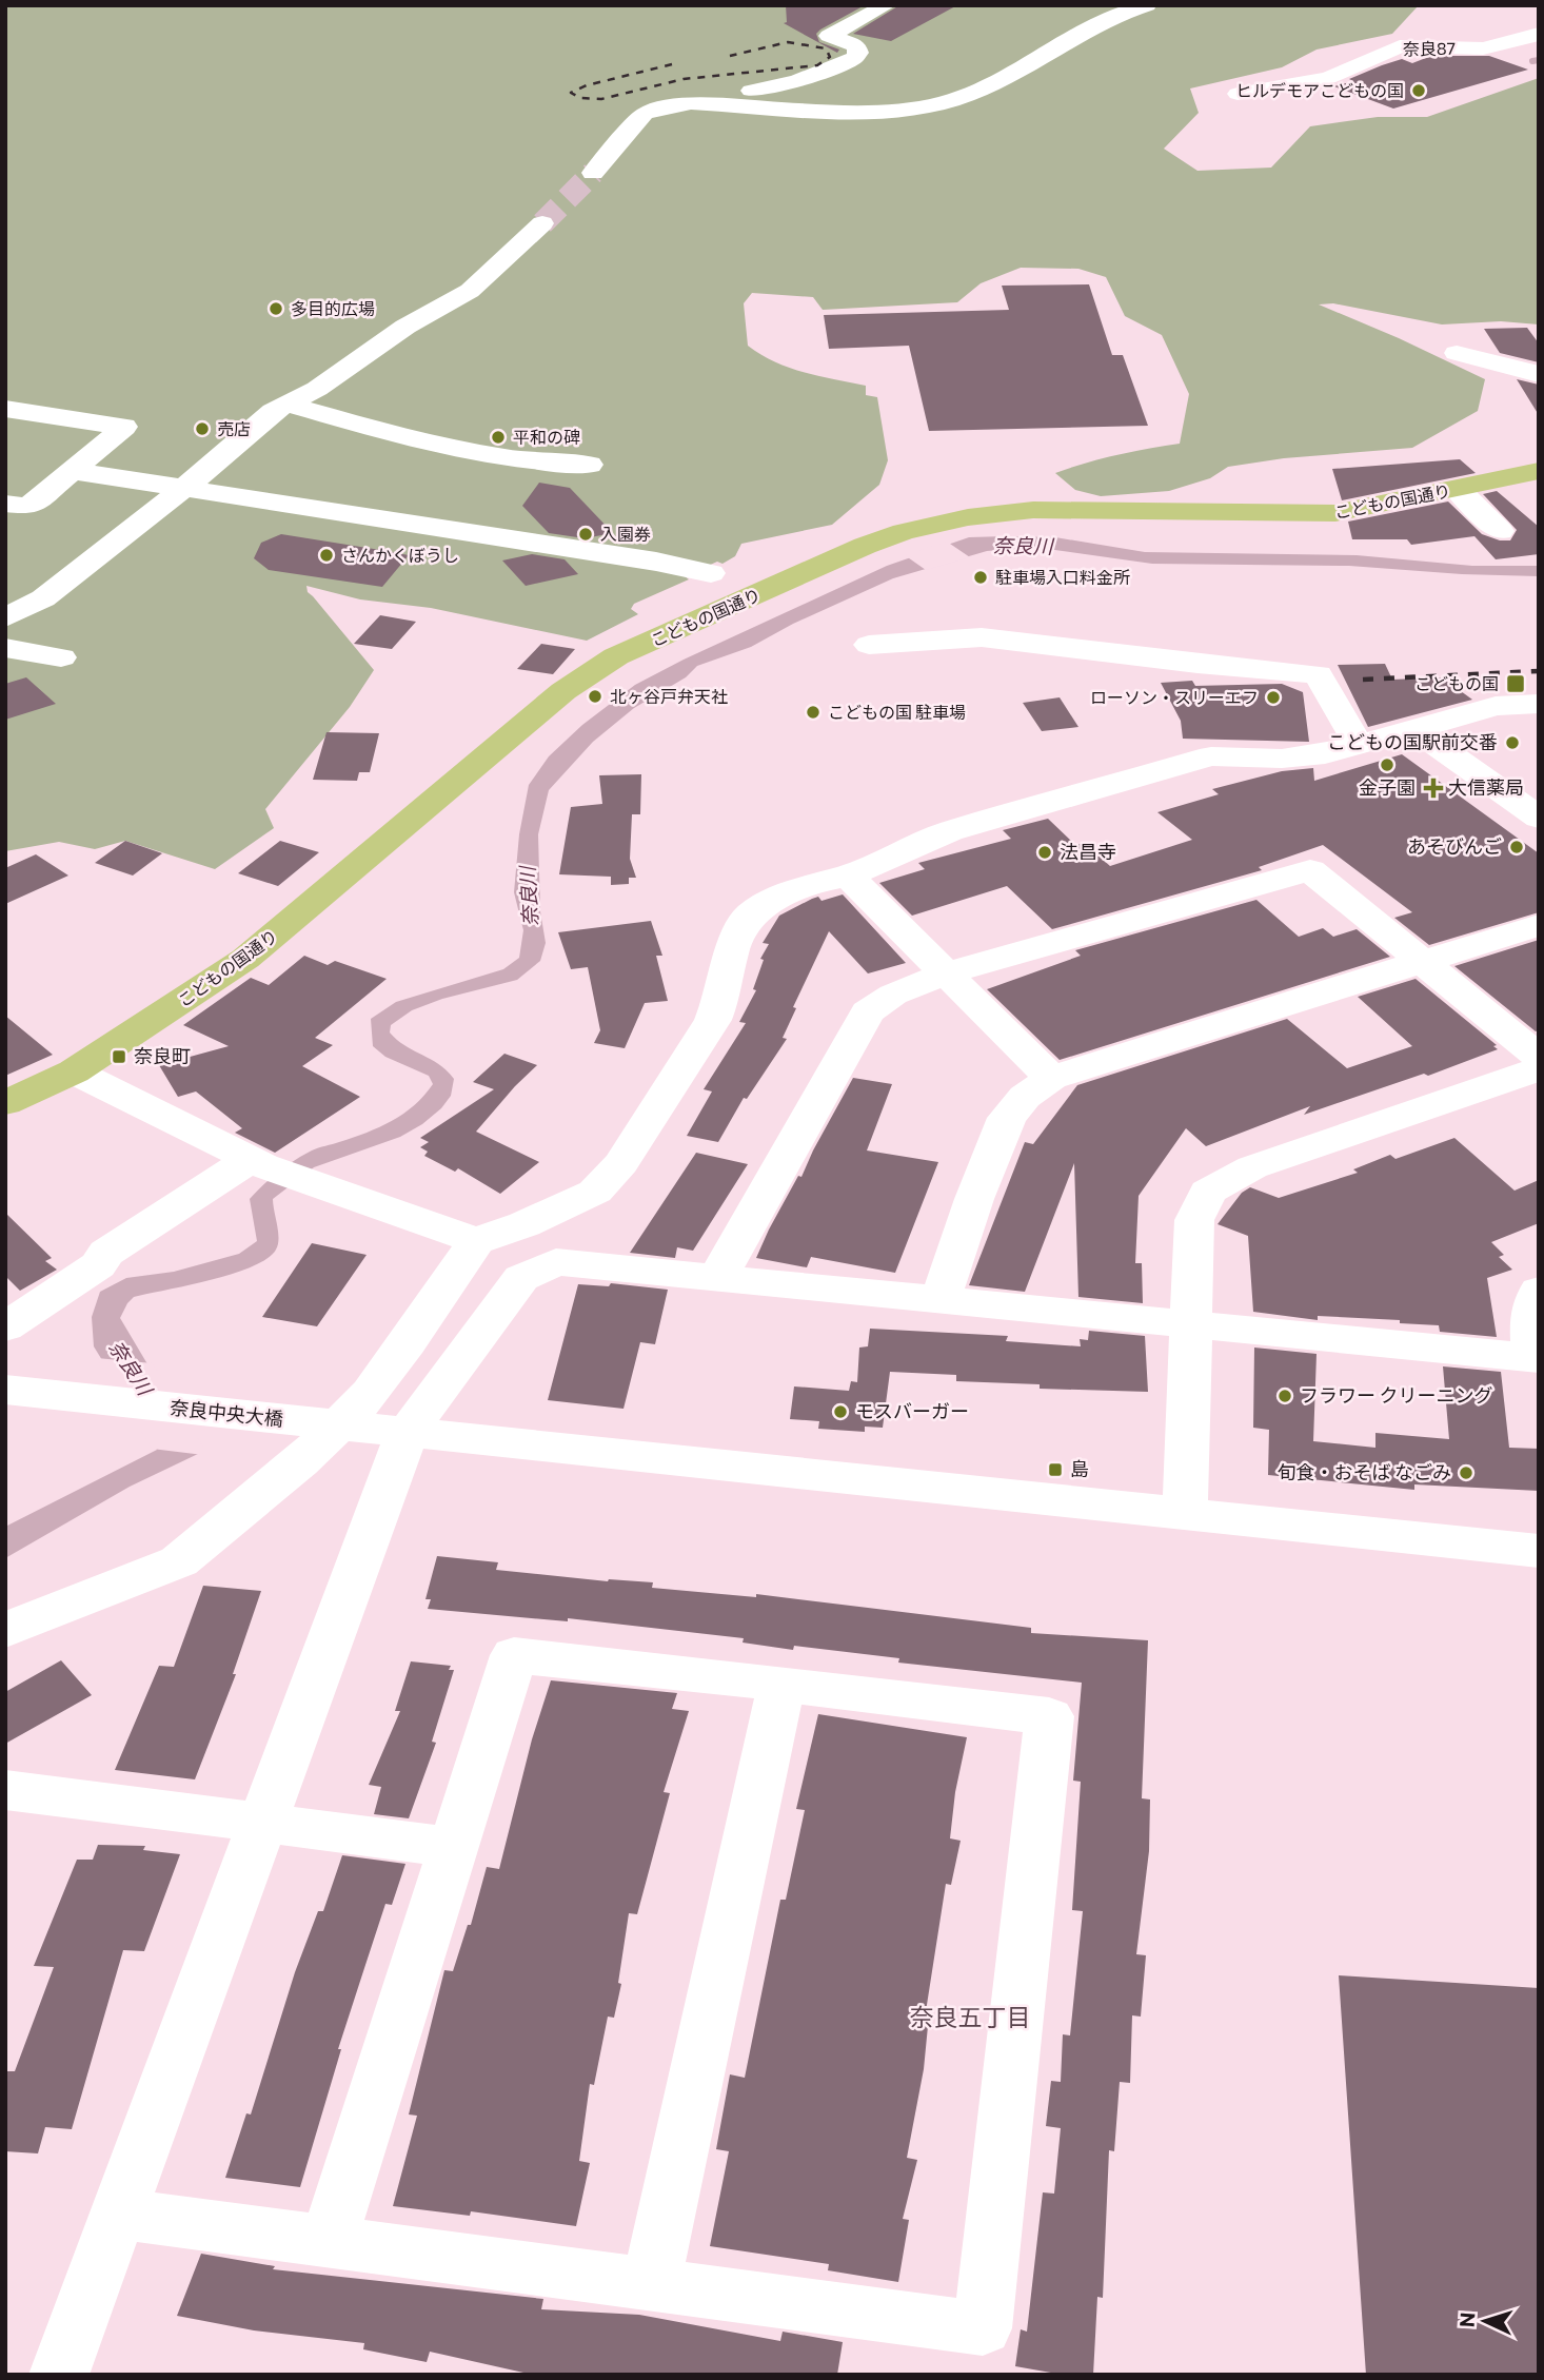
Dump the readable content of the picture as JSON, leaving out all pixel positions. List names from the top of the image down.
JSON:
{
  "streets": {
    "main road": ["こどもの国通り"],
    "street": ["奈良87", "奈良中央大橋"]
  },
  "districts": ["奈良五丁目"],
  "water": ["奈良川"],
  "places": {
    "other": [
      "ヒルデモアこどもの国",
      "多目的広場",
      "売店",
      "平和の碑",
      "入園券",
      "さんかくぼうし",
      "駐車場入口料金所",
      "北ヶ谷戸弁天社",
      "ローソン・スリーエフ",
      "こどもの国 駐車場",
      "こどもの国駅前交番",
      "金子園",
      "あそびんご",
      "法昌寺",
      "フラワー クリーニング",
      "モスバーガー",
      "旬食・おそば なごみ"
    ],
    "transit": ["こどもの国", "奈良町", "島"],
    "health": ["大信薬局"]
  },
  "north": "left"
}
